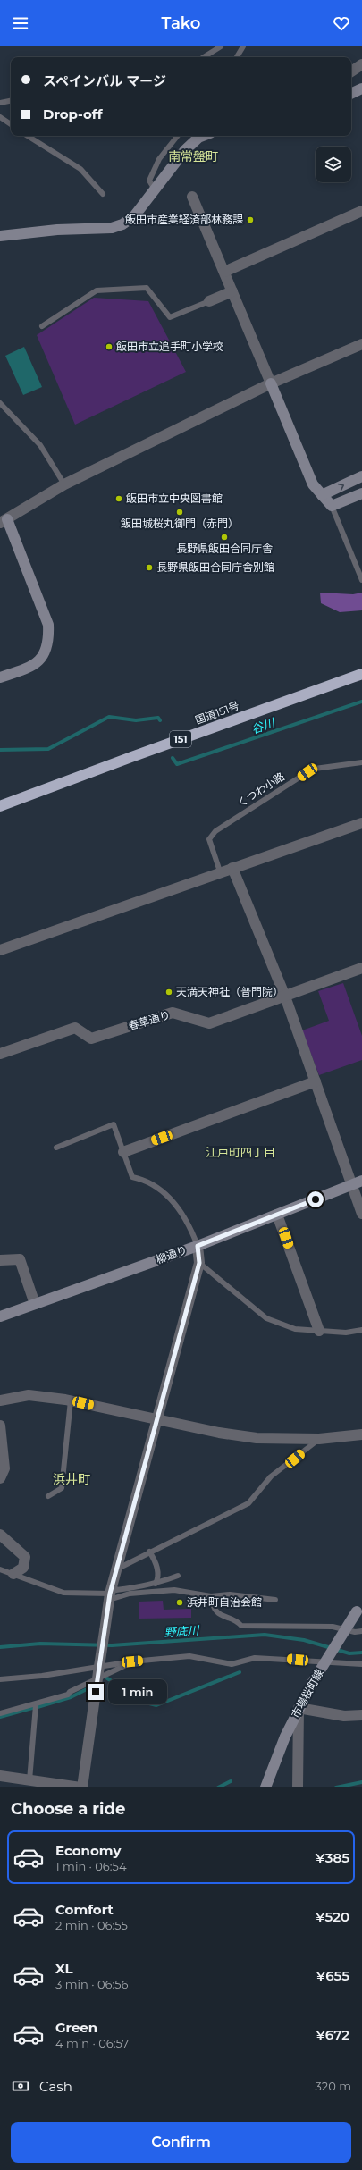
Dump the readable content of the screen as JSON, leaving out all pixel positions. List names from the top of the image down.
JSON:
{
  "streets": {
    "highway": ["国道151号", "151"],
    "street": ["春草通り", "柳通り", "市場桜町線"],
    "lane": ["くつわ小路"]
  },
  "districts": ["南常盤町", "江戸町四丁目", "浜井町"],
  "water": ["谷川", "野底川"],
  "places": [
    "飯田市産業経済部林務課",
    "飯田市立追手町小学校",
    "飯田市立中央図書館",
    "飯田城桜丸御門（赤門）",
    "長野県飯田合同庁舎",
    "長野県飯田合同庁舎別館",
    "天満天神社（普門院）",
    "浜井町自治会館"
  ],
  "page": {
    "header": "Tako",
    "banner": ["スペインバル マージ", "Drop-off"],
    "bubble": "1 min",
    "heading": "Choose a ride",
    "list": [
      {
        "name": "Economy",
        "note": "1 min · 06:54",
        "value": "¥385"
      },
      {
        "name": "Comfort",
        "note": "2 min · 06:55",
        "value": "¥520"
      },
      {
        "name": "XL",
        "note": "3 min · 06:56",
        "value": "¥655"
      },
      {
        "name": "Green",
        "note": "4 min · 06:57",
        "value": "¥672"
      }
    ],
    "pay": ["Cash", "320 m"],
    "buttons": "Confirm"
  }
}
